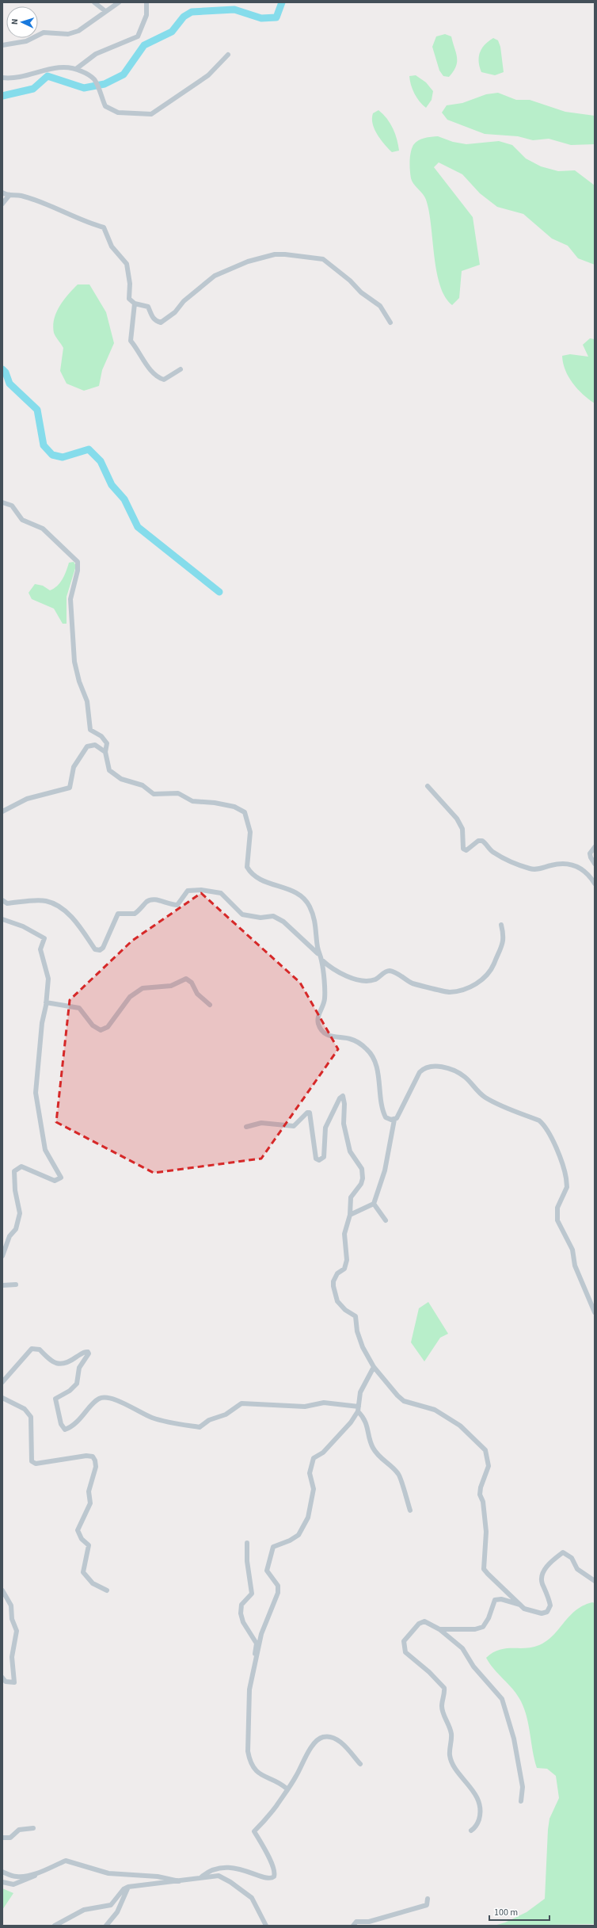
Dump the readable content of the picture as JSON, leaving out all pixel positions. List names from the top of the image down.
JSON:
{
  "scale_bar": "100 m",
  "north": "left"
}
